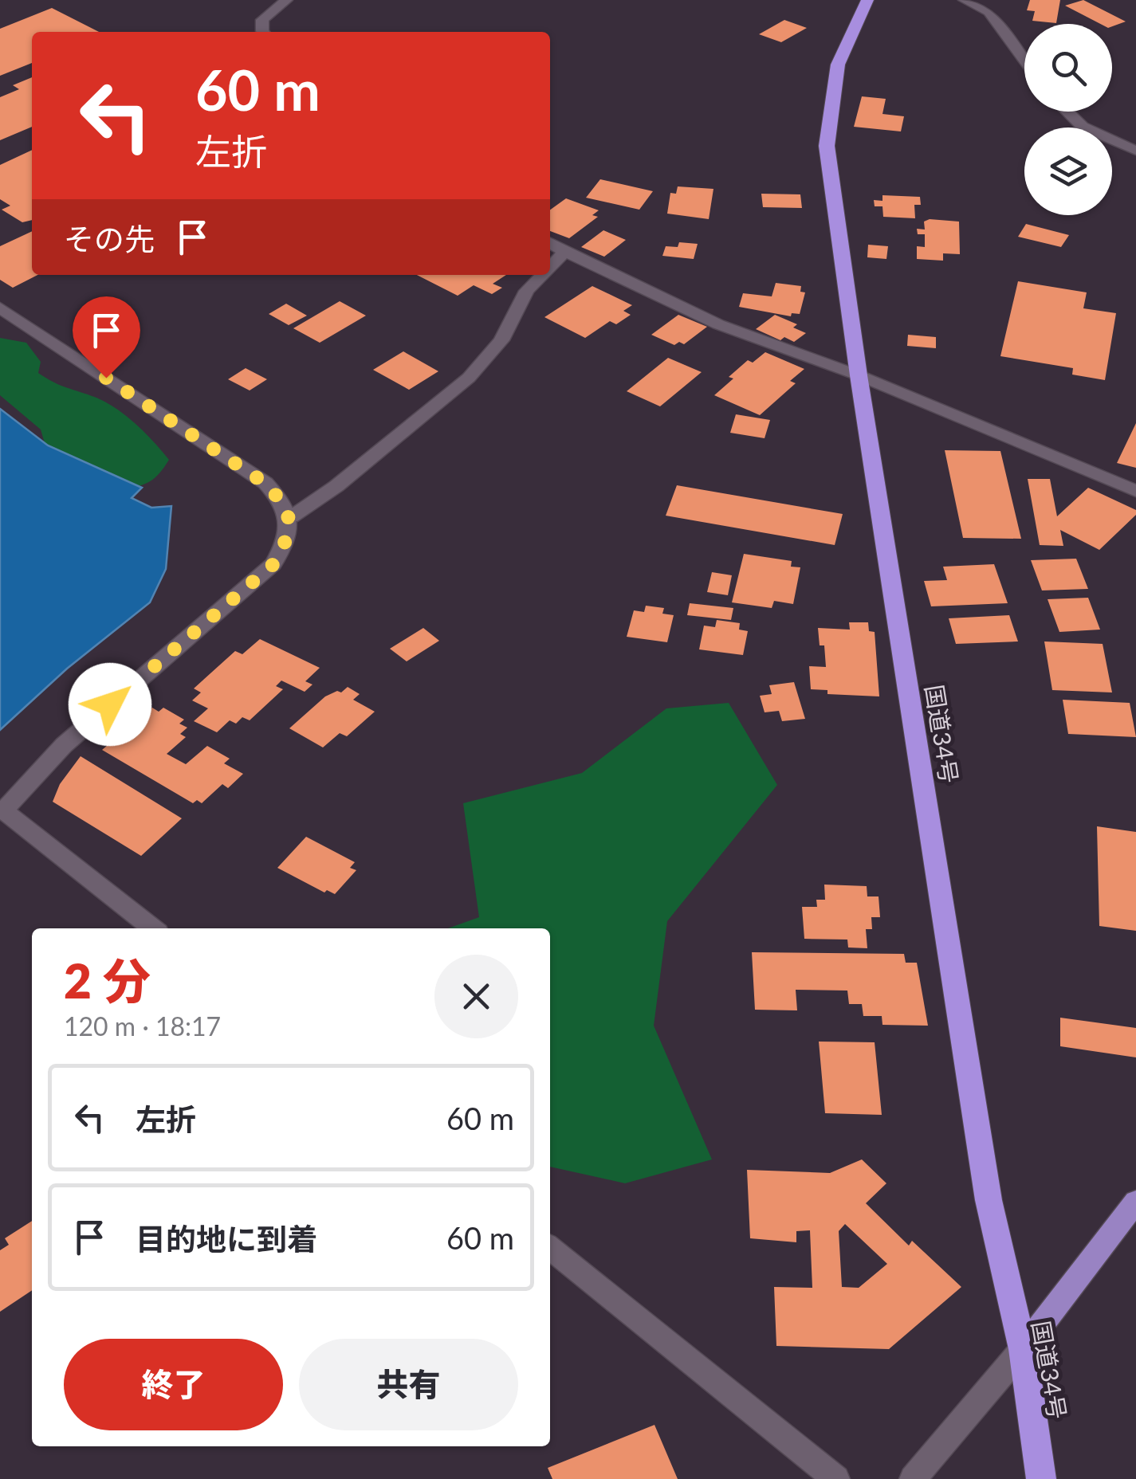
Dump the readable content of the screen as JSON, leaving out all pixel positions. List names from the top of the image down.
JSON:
{
  "streets": {
    "highway": ["国道34号"]
  },
  "page": {
    "turn": ["60 m", "左折"],
    "then": "その先",
    "heading": ["2 分", "120 m · 18:17"],
    "list": [
      {
        "name": "左折",
        "value": "60 m"
      },
      {
        "name": "目的地に到着",
        "value": "60 m"
      }
    ],
    "buttons": ["終了", "共有"]
  }
}
